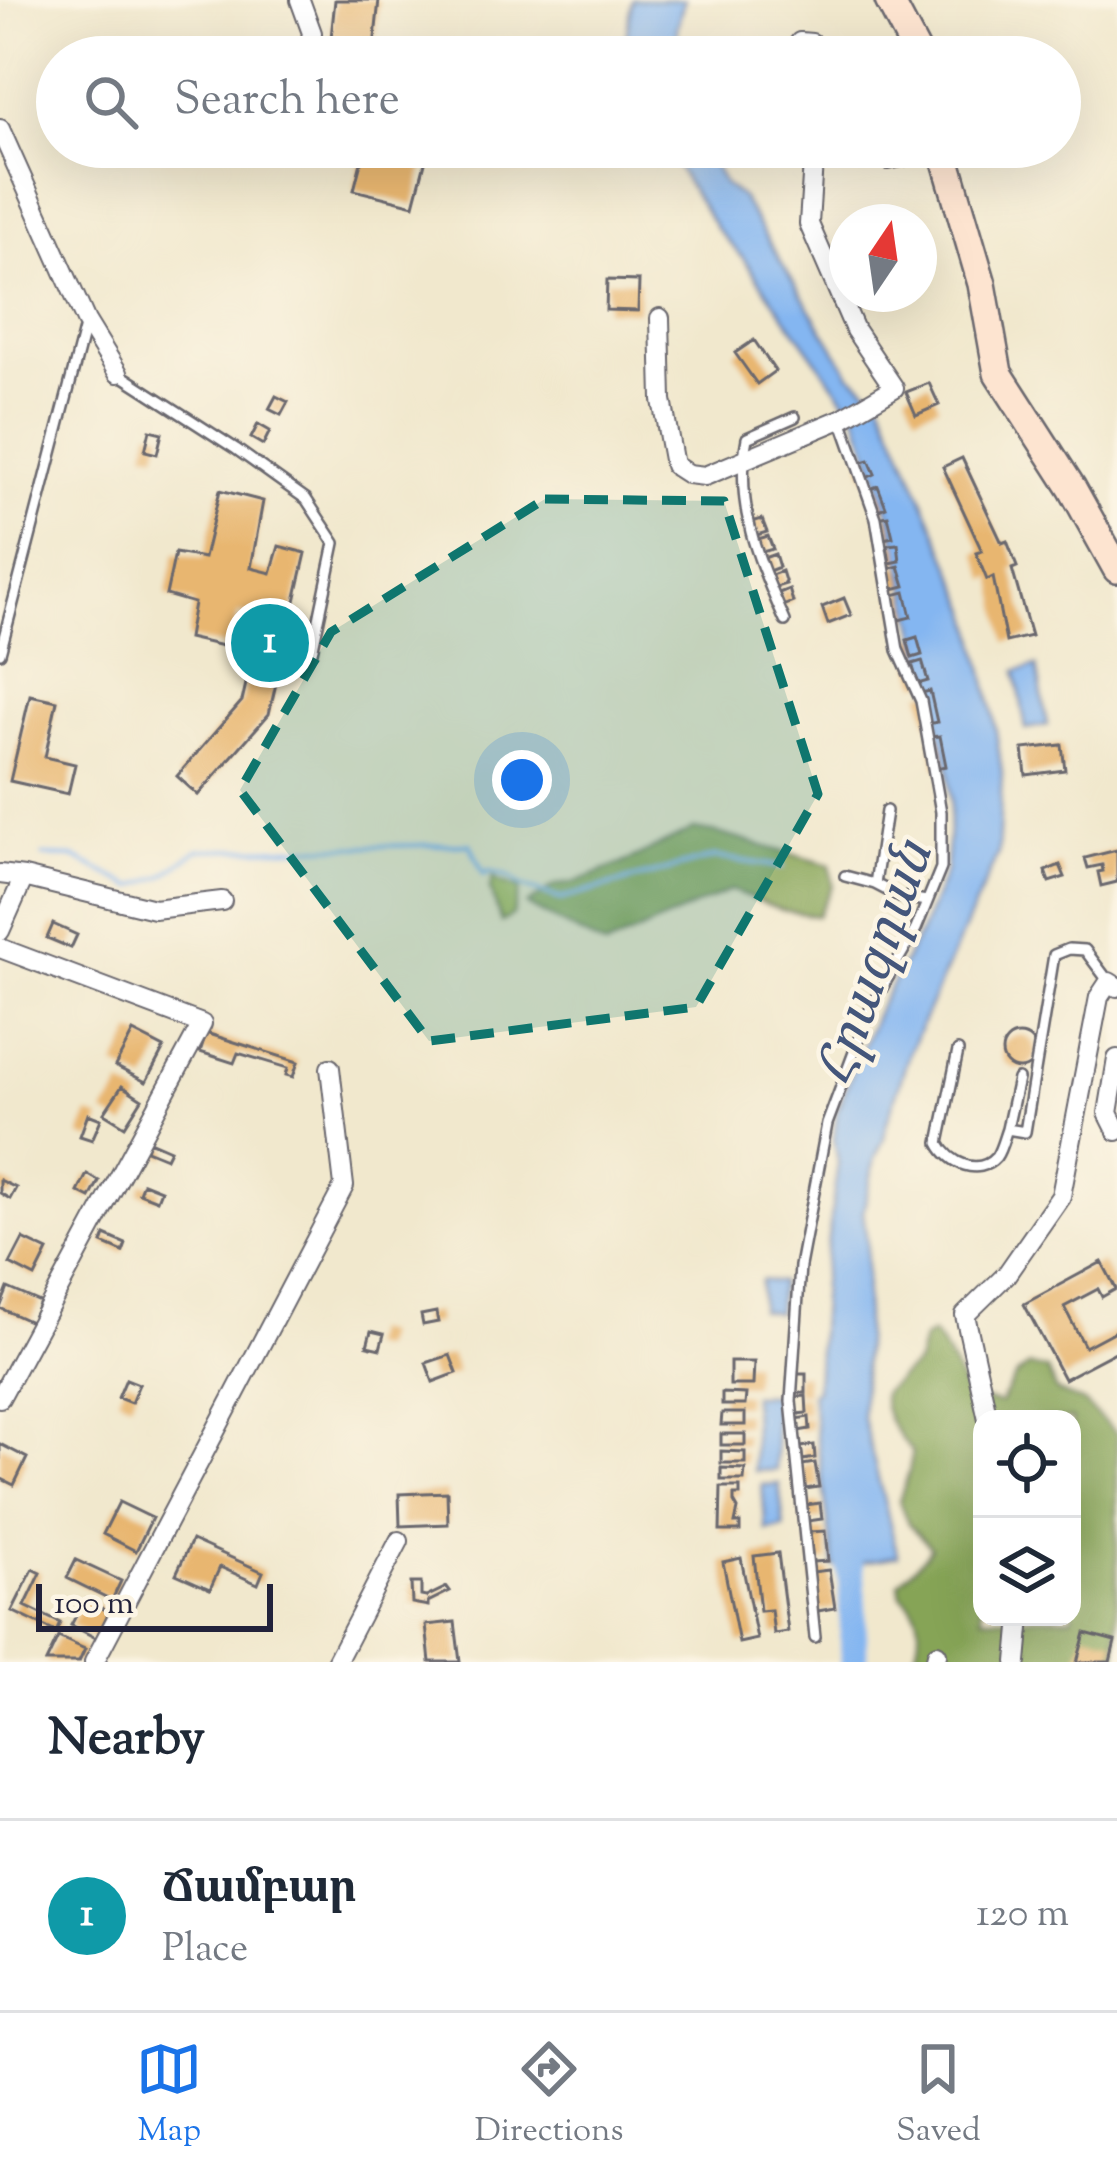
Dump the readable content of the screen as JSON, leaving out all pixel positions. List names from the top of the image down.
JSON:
{
  "water": ["Հրազդան"],
  "scale_bar": "100 m",
  "north": "top",
  "page": {
    "search": "Search here",
    "pins": "1",
    "scale": "100 m",
    "heading": "Nearby",
    "list": [
      {
        "mark": "1",
        "name": "Ճամբար",
        "note": "Place",
        "value": "120 m"
      }
    ],
    "nav": ["Map", "Directions", "Saved"]
  }
}
